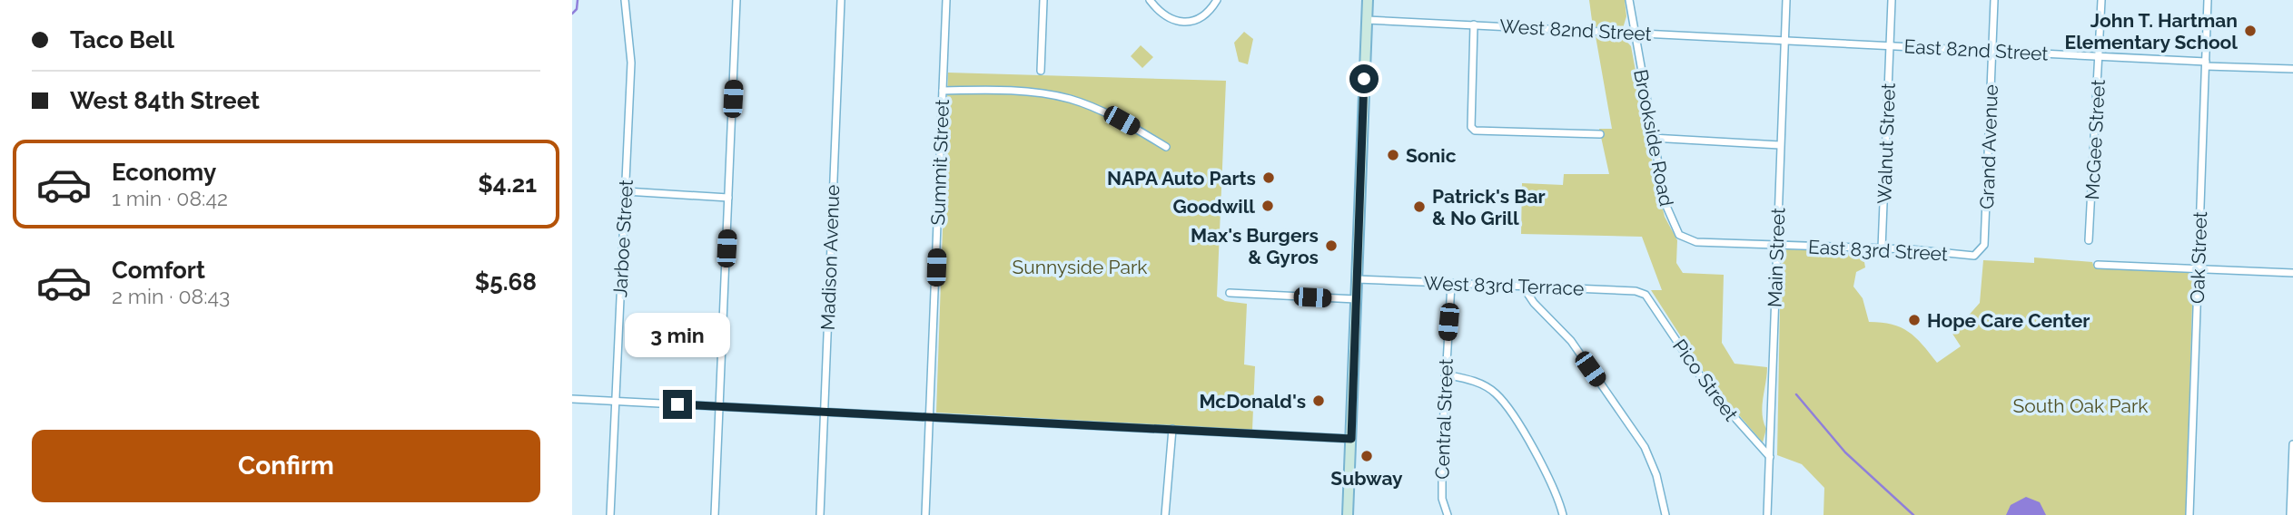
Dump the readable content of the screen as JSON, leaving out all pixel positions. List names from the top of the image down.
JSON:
{
  "streets": {
    "street": [
      "West 82nd Street",
      "East 82nd Street",
      "Brookside Road",
      "McGee Street",
      "Walnut Street",
      "Grand Avenue",
      "Summit Street",
      "Jarboe Street",
      "East 83rd Street",
      "Madison Avenue",
      "Main Street",
      "Oak Street",
      "West 83rd Terrace",
      "Pico Street",
      "Central Street"
    ]
  },
  "crossings": [
    ["West 82nd Street", "East 82nd Street"],
    ["West 82nd Street", "Brookside Road"],
    ["West 82nd Street", "Main Street"],
    ["East 82nd Street", "McGee Street"],
    ["East 82nd Street", "Walnut Street"],
    ["East 82nd Street", "Grand Avenue"],
    ["East 82nd Street", "Main Street"],
    ["East 82nd Street", "Oak Street"],
    ["Brookside Road", "East 83rd Street"],
    ["Walnut Street", "East 83rd Street"],
    ["Grand Avenue", "East 83rd Street"],
    ["East 83rd Street", "Main Street"],
    ["Main Street", "Pico Street"],
    ["West 83rd Terrace", "Pico Street"],
    ["West 83rd Terrace", "Central Street"]
  ],
  "parks": ["Sunnyside Park", "South Oak Park"],
  "places": [
    "John T. Hartman Elementary School",
    "Sonic",
    "NAPA Auto Parts",
    "Goodwill",
    "Patrick's Bar & No Grill",
    "Max's Burgers & Gyros",
    "Hope Care Center",
    "McDonald's",
    "Subway"
  ],
  "page": {
    "banner": ["Taco Bell", "West 84th Street"],
    "list": [
      {
        "name": "Economy",
        "note": "1 min · 08:42",
        "value": "$4.21"
      },
      {
        "name": "Comfort",
        "note": "2 min · 08:43",
        "value": "$5.68"
      }
    ],
    "bubble": "3 min",
    "buttons": "Confirm"
  }
}
